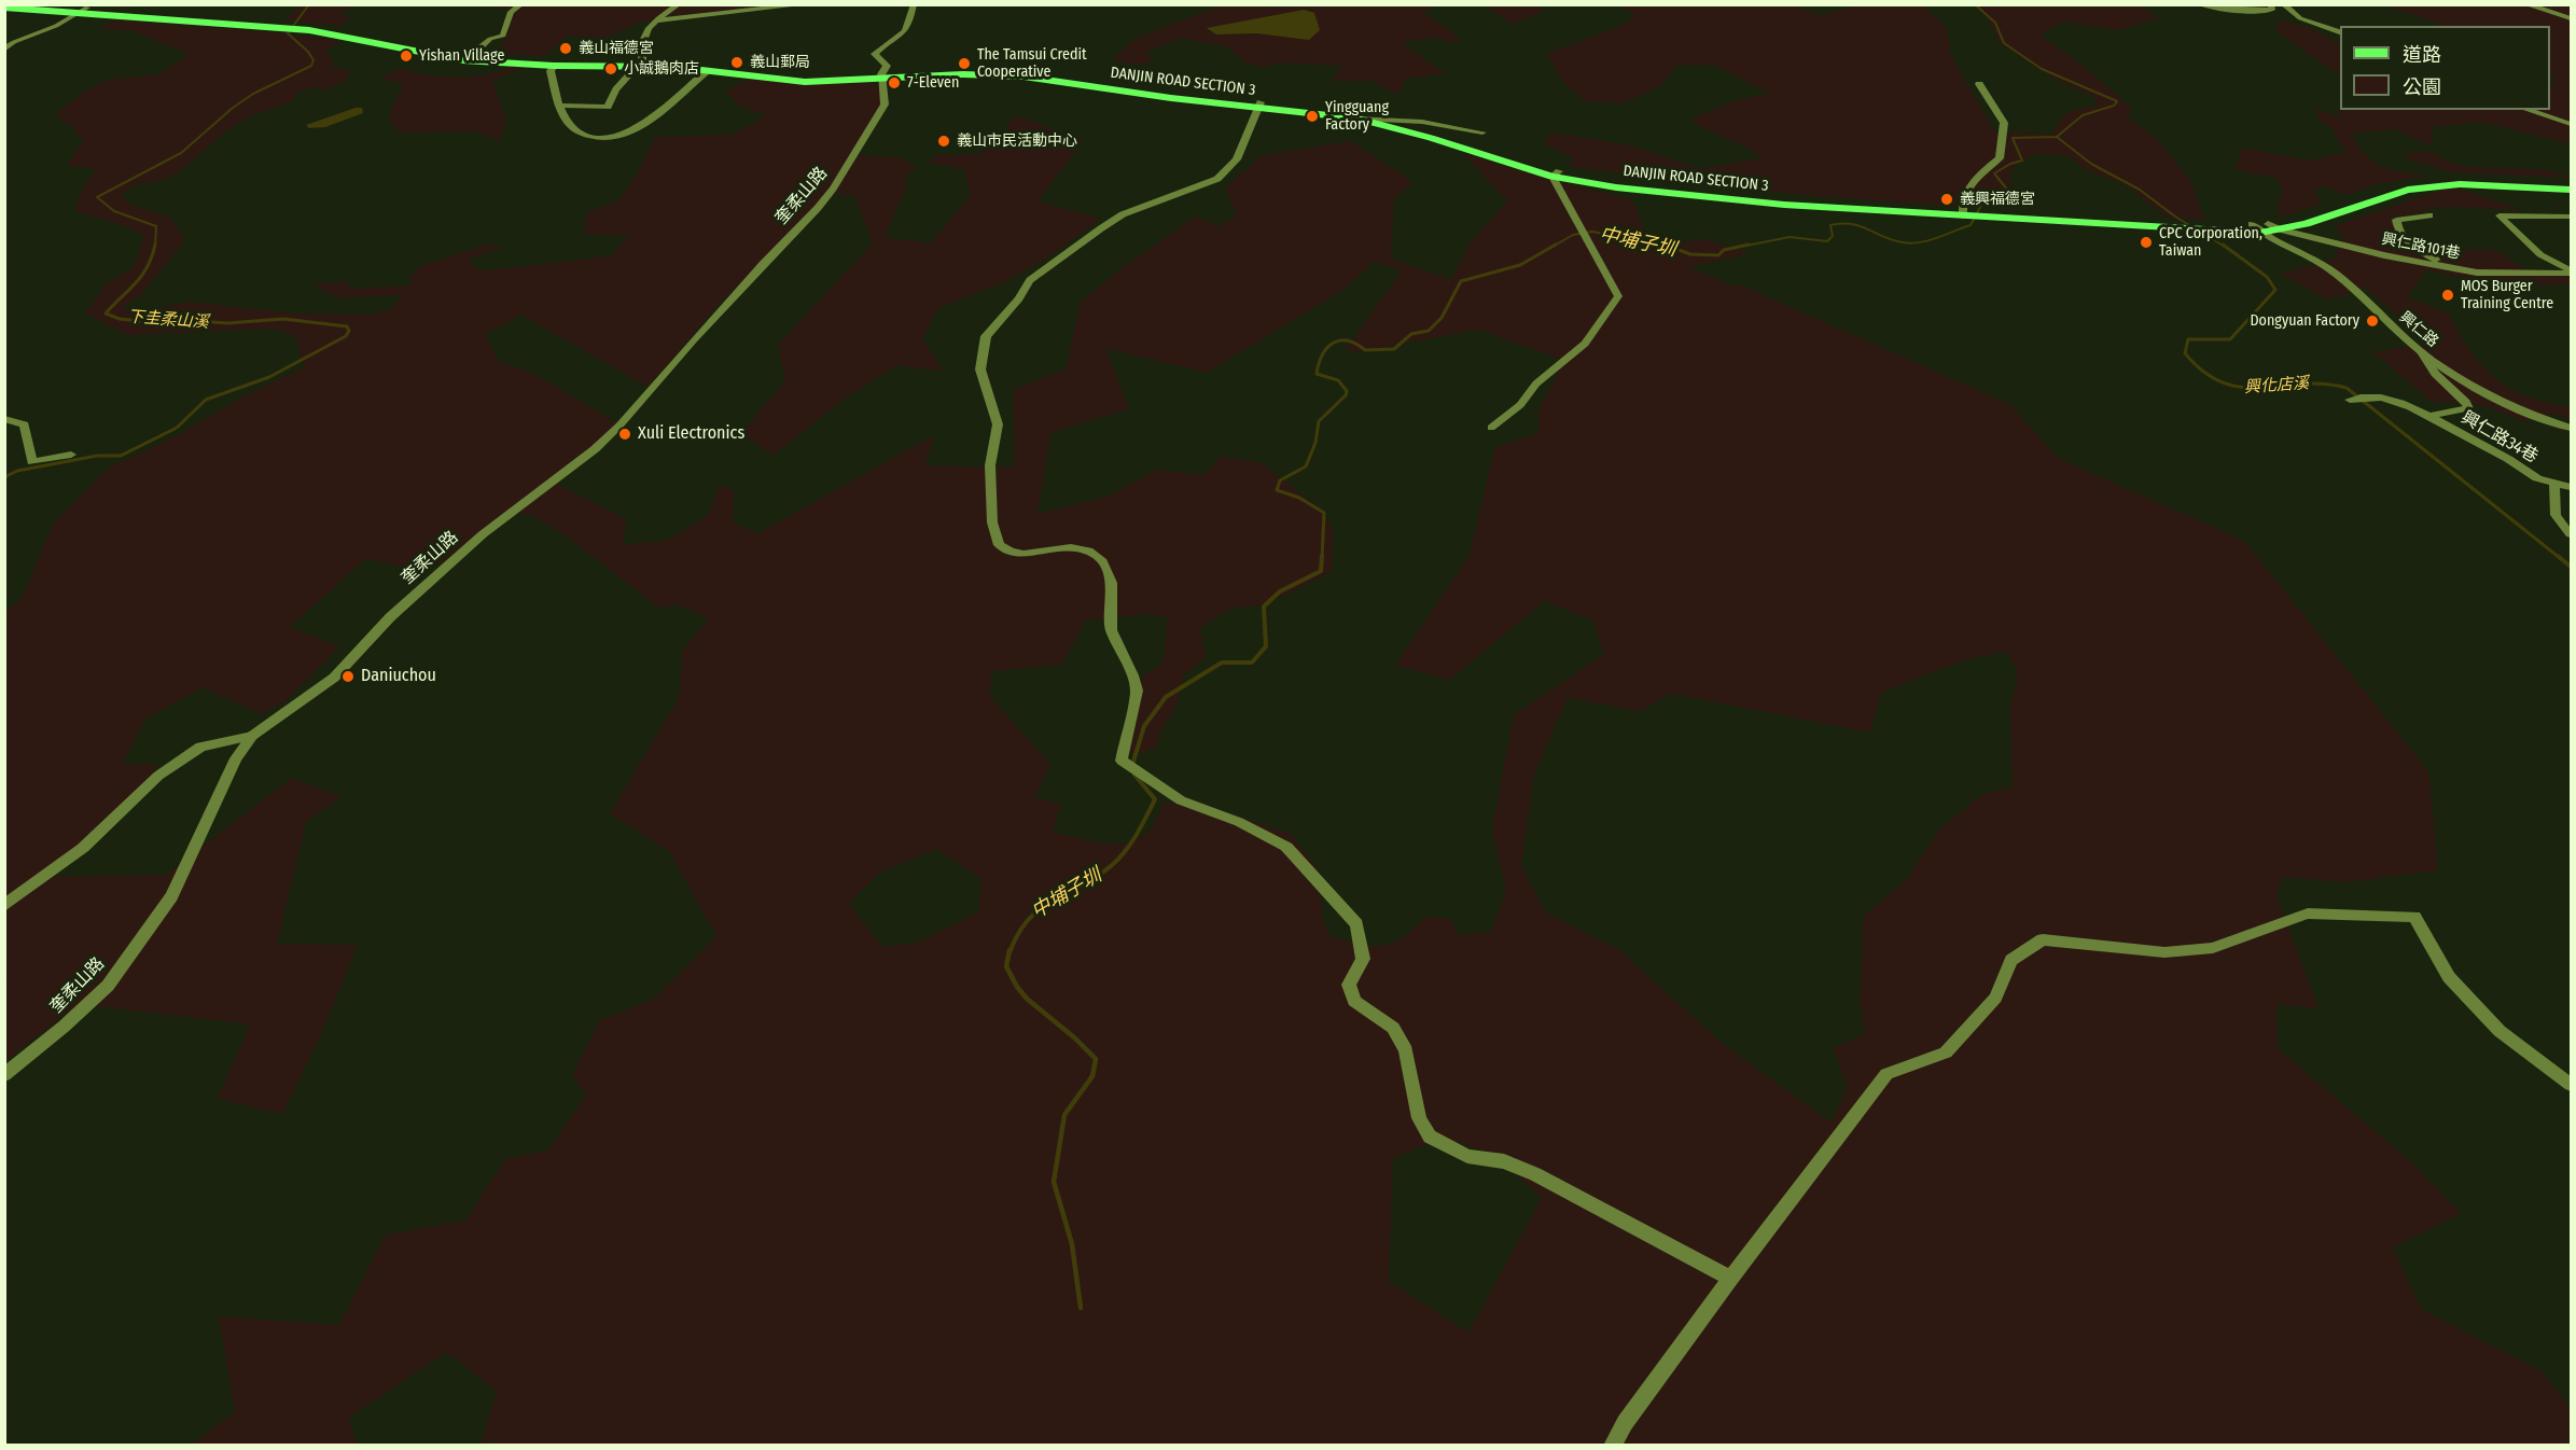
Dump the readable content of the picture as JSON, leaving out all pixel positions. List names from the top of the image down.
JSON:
{
  "streets": {
    "main road": ["DANJIN ROAD SECTION 3"],
    "street": [
      "奎柔山路",
      "興仁路101巷",
      "興仁路",
      "興仁路34巷"
    ]
  },
  "crossings": [
    ["DANJIN ROAD SECTION 3", "奎柔山路"],
    ["DANJIN ROAD SECTION 3", "興仁路"],
    ["興仁路", "興仁路34巷"]
  ],
  "water": ["中埔子圳", "下圭柔山溪", "興化店溪"],
  "places": [
    "義山福德宮",
    "Yishan Village",
    "義山郵局",
    "The Tamsui Credit Cooperative",
    "小誠鵝肉店",
    "7-Eleven",
    "Yingguang Factory",
    "義山市民活動中心",
    "義興福德宮",
    "CPC Corporation, Taiwan",
    "MOS Burger Training Centre",
    "Dongyuan Factory",
    "Xuli Electronics",
    "Daniuchou"
  ],
  "legend": ["道路", "公園"]
}
